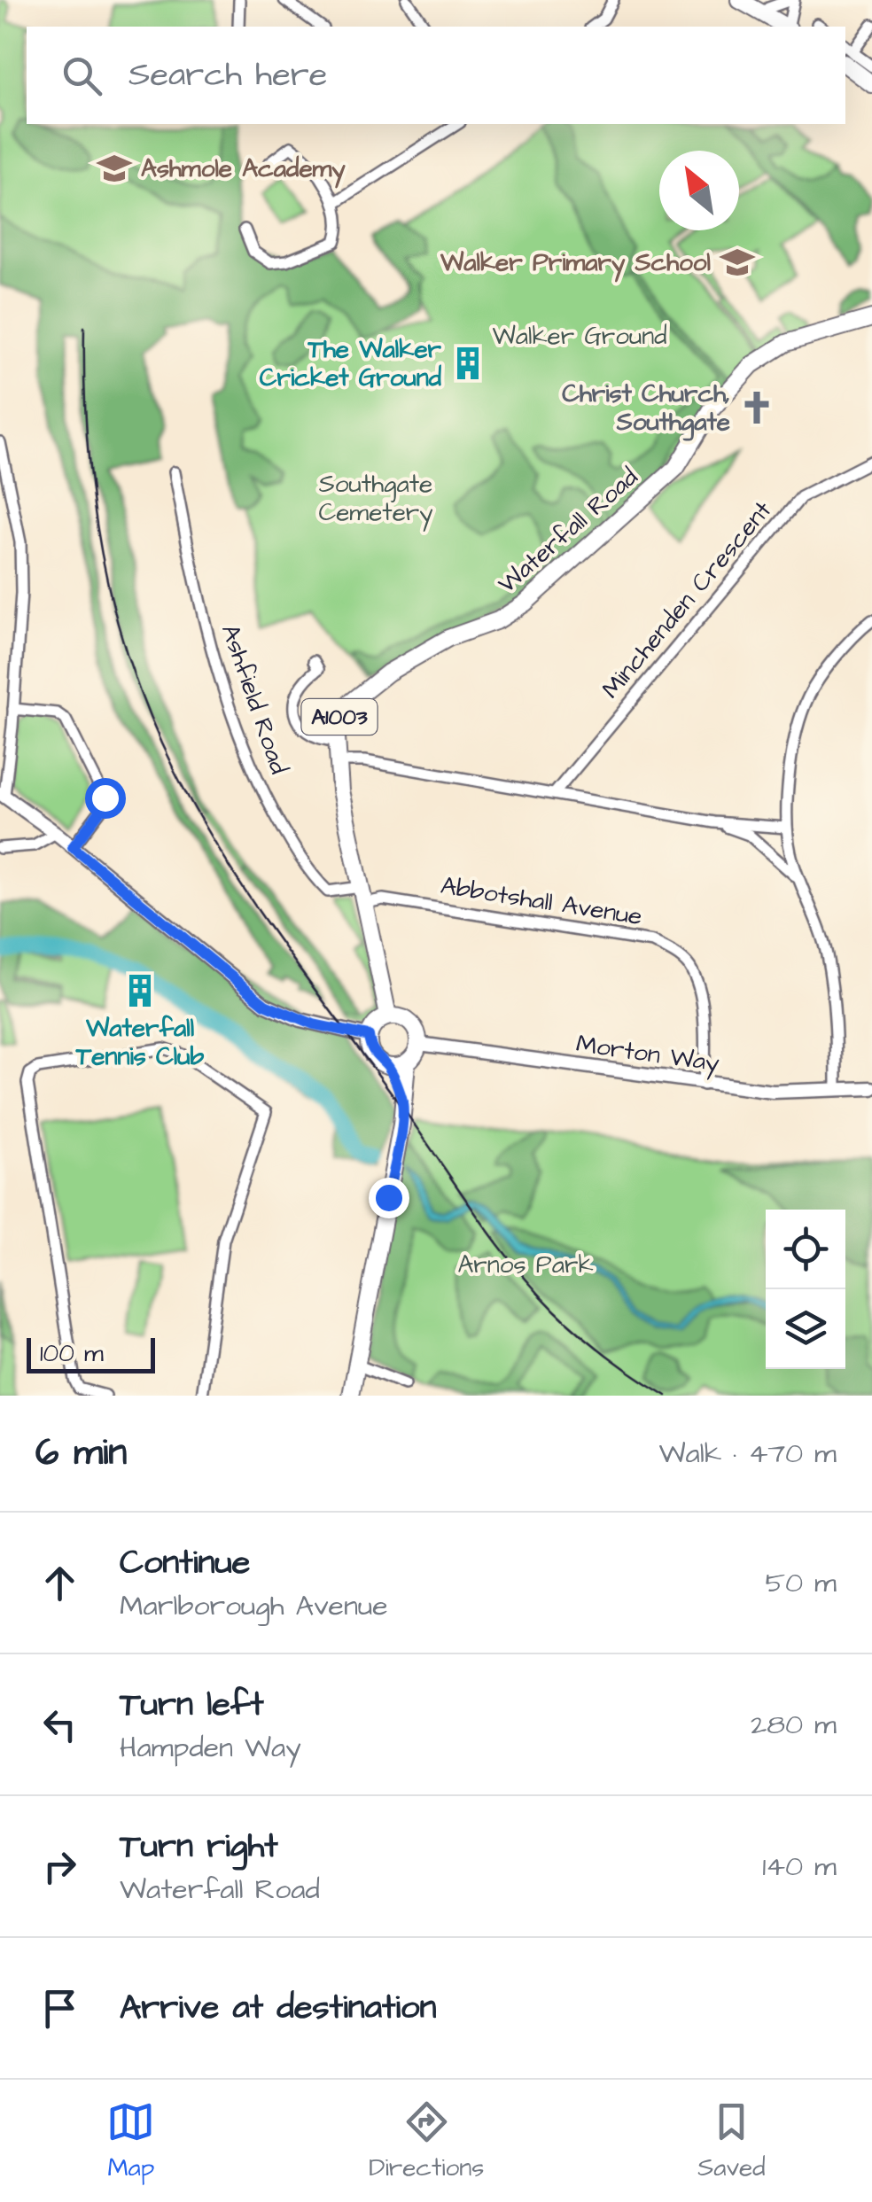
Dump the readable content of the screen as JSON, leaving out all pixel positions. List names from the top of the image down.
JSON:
{
  "streets": {
    "main road": ["Waterfall Road", "A1003"],
    "street": [
      "Minchenden Crescent",
      "Ashfield Road",
      "Abbotshall Avenue",
      "Morton Way"
    ]
  },
  "crossings": [
    ["Waterfall Road", "Ashfield Road"],
    ["Waterfall Road", "Abbotshall Avenue"],
    ["Waterfall Road", "Morton Way"],
    ["Ashfield Road", "Abbotshall Avenue"],
    ["Abbotshall Avenue", "Morton Way"]
  ],
  "parks": ["Walker Ground", "Southgate Cemetery", "Arnos Park"],
  "places": {
    "school or university": ["Ashmole Academy", "Walker Primary School"],
    "building": ["The Walker Cricket Ground", "Waterfall Tennis Club"],
    "church": ["Christ Church, Southgate"]
  },
  "scale_bar": "100 m",
  "north": "top left",
  "page": {
    "search": "Search here",
    "scale": "100 m",
    "heading": ["6 min", "Walk · 470 m"],
    "list": [
      ["Continue", "Marlborough Avenue", "50 m"],
      ["Turn left", "Hampden Way", "280 m"],
      ["Turn right", "Waterfall Road", "140 m"],
      "Arrive at destination"
    ],
    "nav": ["Map", "Directions", "Saved"]
  }
}
